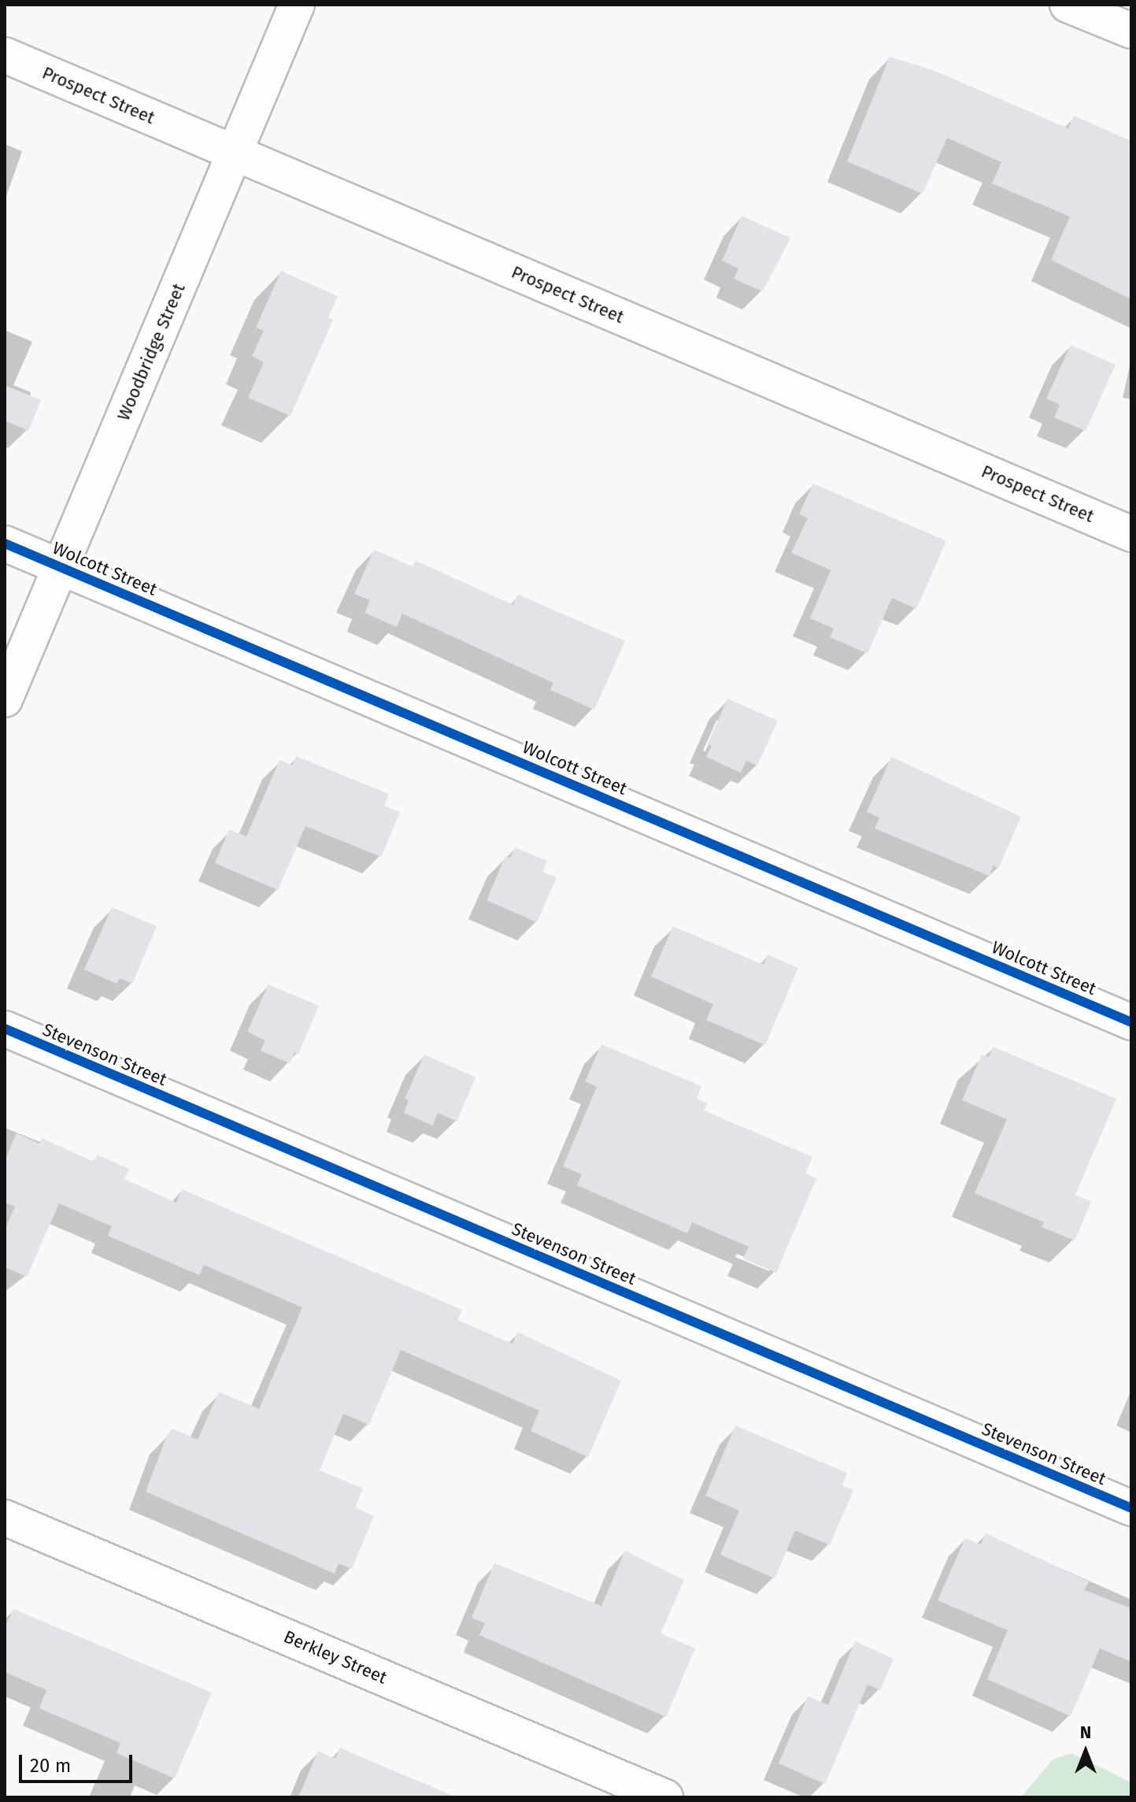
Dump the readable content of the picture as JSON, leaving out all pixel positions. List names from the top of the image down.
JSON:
{
  "streets": {
    "street": [
      "Prospect Street",
      "Woodbridge Street",
      "Wolcott Street",
      "Stevenson Street",
      "Berkley Street"
    ]
  },
  "crossings": [
    ["Prospect Street", "Woodbridge Street"],
    ["Woodbridge Street", "Wolcott Street"]
  ],
  "scale_bar": "20 m",
  "north": "top"
}
